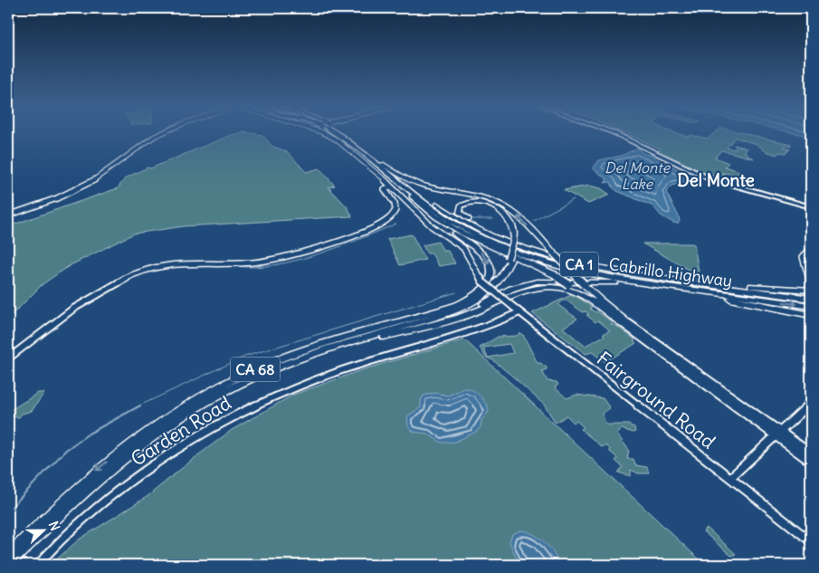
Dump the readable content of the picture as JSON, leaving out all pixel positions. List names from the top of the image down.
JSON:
{
  "streets": {
    "highway": ["CA 1", "Cabrillo Highway", "CA 68"],
    "street": ["Fairground Road", "Garden Road"]
  },
  "crossings": [
    ["Cabrillo Highway", "CA 68"],
    ["Fairground Road", "Garden Road"]
  ],
  "districts": ["Del Monte"],
  "water": ["Del Monte Lake"],
  "north": "right"
}
